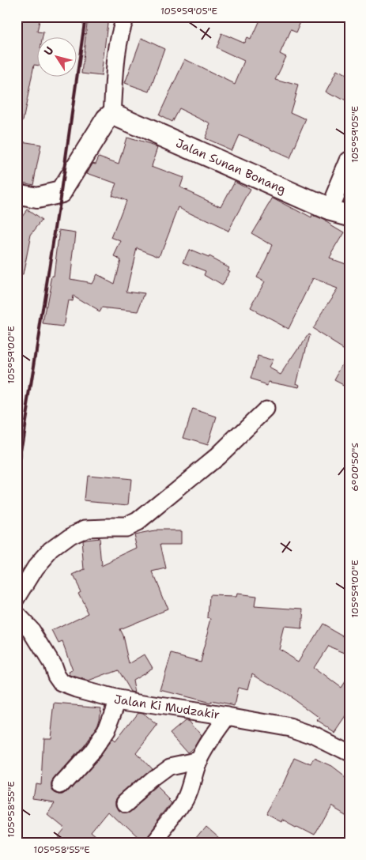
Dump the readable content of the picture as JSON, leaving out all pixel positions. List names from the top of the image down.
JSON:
{
  "streets": {
    "street": ["Jalan Sunan Bonang", "Jalan Ki Mudzakir"]
  },
  "north": "top left",
  "coordinates": [
    "105°59'05\"E",
    "105°59'00\"E",
    "6°00'50\"S",
    "105°58'55\"E"
  ]
}
